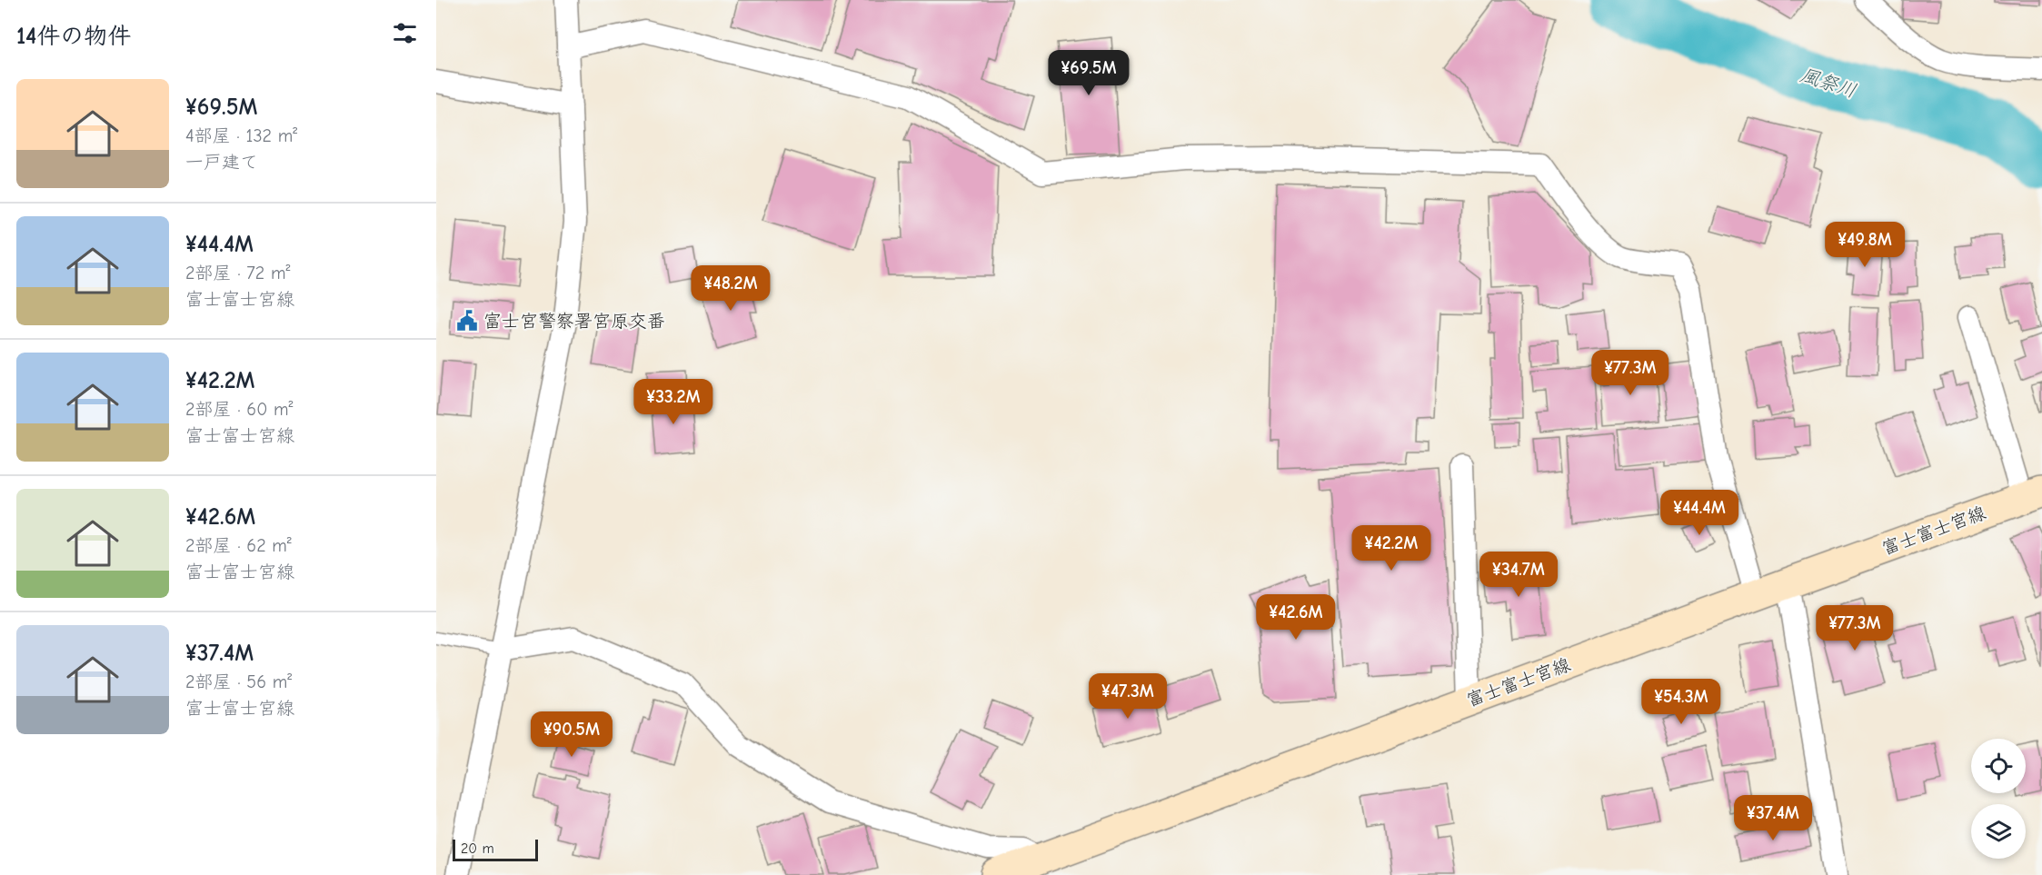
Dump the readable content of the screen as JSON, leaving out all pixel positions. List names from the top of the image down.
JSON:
{
  "streets": {
    "main road": ["富士富士宮線"]
  },
  "water": ["風祭川"],
  "places": {
    "public building": ["富士宮警察署宮原交番"]
  },
  "scale_bar": "20 m",
  "page": {
    "heading": "14件の物件",
    "price": [
      "¥69.5M",
      "¥49.8M",
      "¥48.2M",
      "¥77.3M",
      "¥33.2M",
      "¥44.4M",
      "¥42.2M",
      "¥34.7M",
      "¥42.6M",
      "¥77.3M",
      "¥47.3M",
      "¥54.3M",
      "¥90.5M",
      "¥37.4M"
    ],
    "list": [
      {
        "name": "¥69.5M",
        "note": "4部屋 · 132 m² · 一戸建て"
      },
      {
        "name": "¥44.4M",
        "note": "2部屋 · 72 m² · 富士富士宮線"
      },
      {
        "name": "¥42.2M",
        "note": "2部屋 · 60 m² · 富士富士宮線"
      },
      {
        "name": "¥42.6M",
        "note": "2部屋 · 62 m² · 富士富士宮線"
      },
      {
        "name": "¥37.4M",
        "note": "2部屋 · 56 m² · 富士富士宮線"
      }
    ],
    "scale": "20 m"
  }
}
